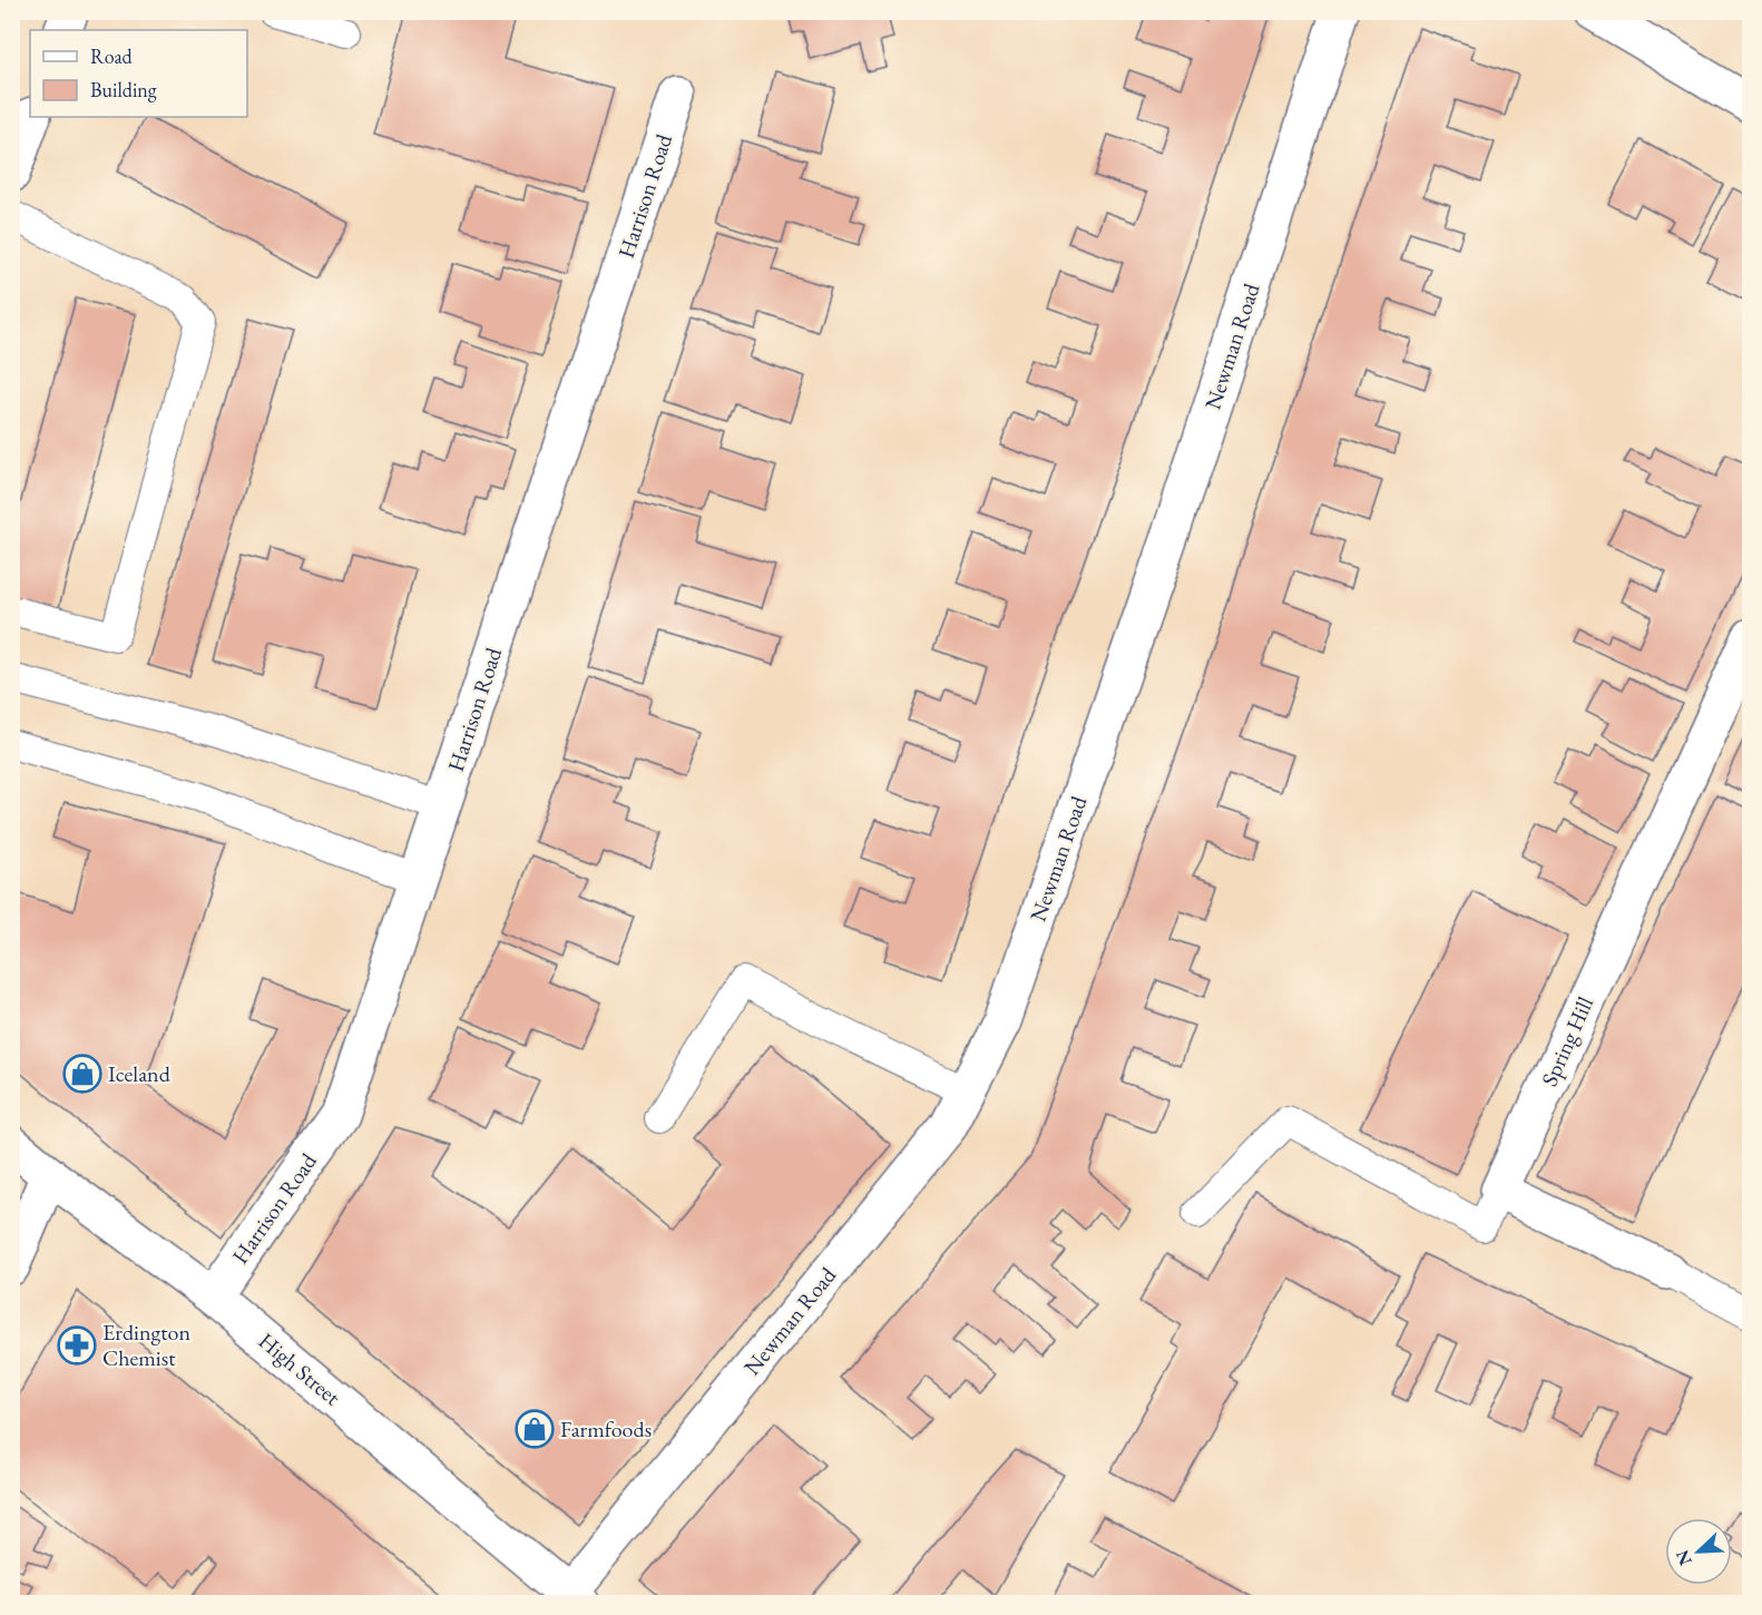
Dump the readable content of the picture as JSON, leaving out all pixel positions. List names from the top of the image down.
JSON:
{
  "streets": {
    "street": [
      "Harrison Road",
      "Newman Road",
      "Spring Hill",
      "High Street"
    ]
  },
  "crossings": [
    ["Harrison Road", "High Street"],
    ["Newman Road", "High Street"]
  ],
  "places": {
    "shop": ["Iceland", "Farmfoods"],
    "pharmacy": ["Erdington Chemist"]
  },
  "legend": ["Road", "Building"],
  "north": "bottom left"
}
